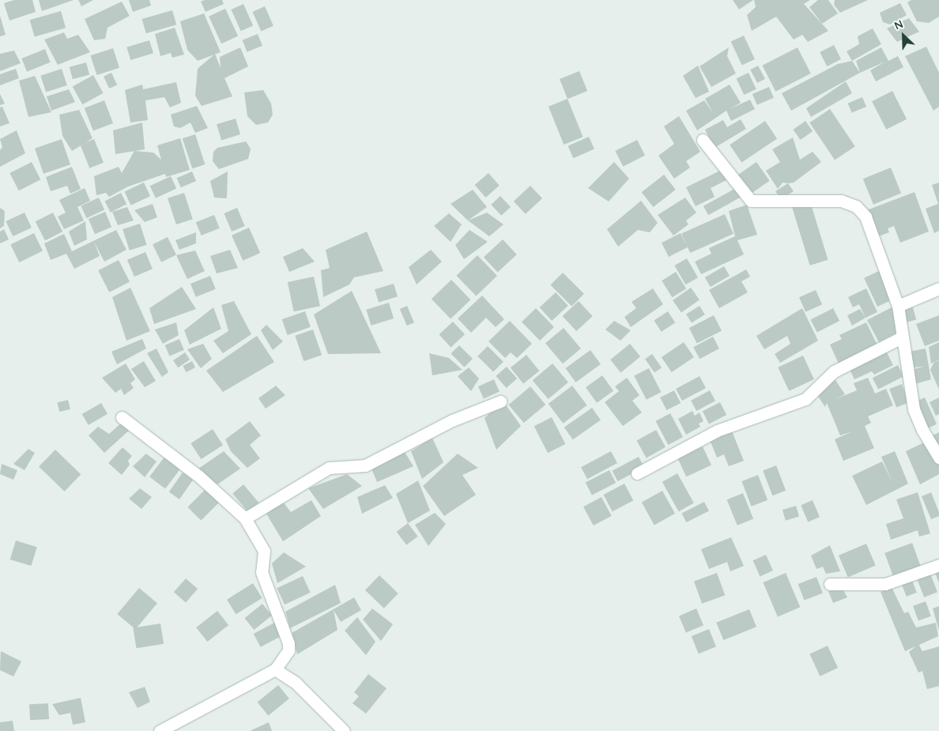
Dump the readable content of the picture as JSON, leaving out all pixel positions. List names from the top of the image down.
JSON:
{
  "north": "top left"
}
